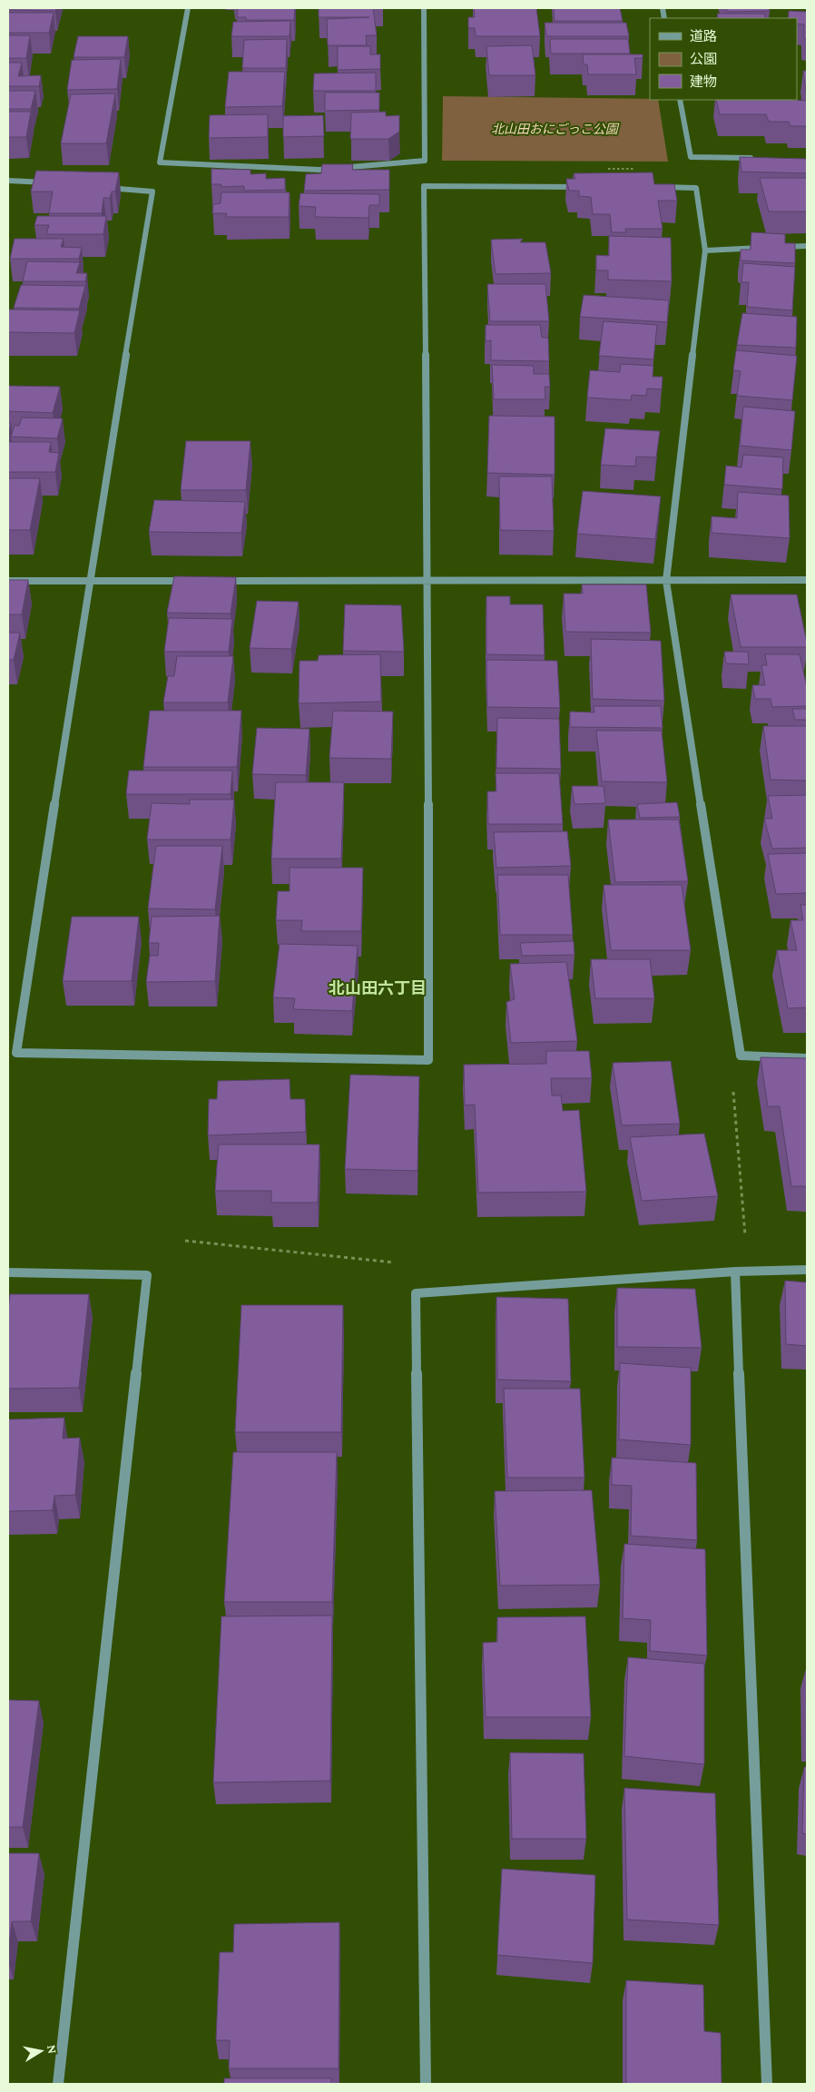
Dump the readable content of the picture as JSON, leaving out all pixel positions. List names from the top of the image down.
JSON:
{
  "districts": ["北山田六丁目"],
  "parks": ["北山田おにごっこ公園"],
  "legend": ["道路", "公園", "建物"],
  "north": "right"
}
